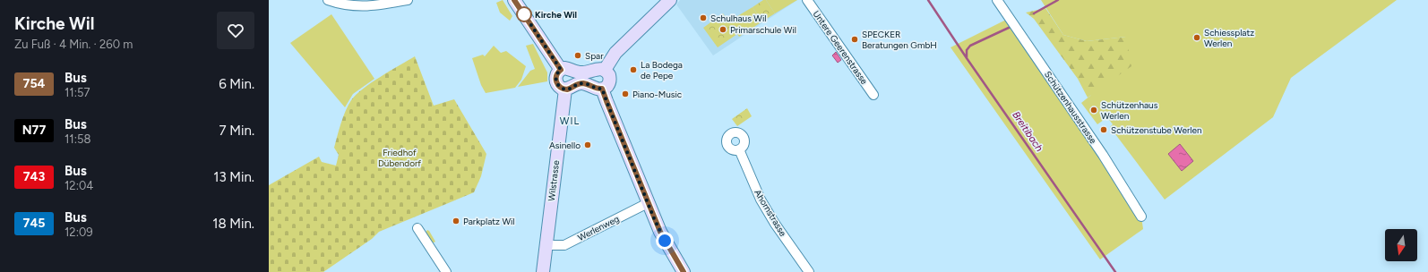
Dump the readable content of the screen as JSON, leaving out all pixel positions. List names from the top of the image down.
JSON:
{
  "streets": {
    "main road": ["Wilstrasse"],
    "street": [
      "Untere Geerenstrasse",
      "Schützenhausstrasse",
      "Ahornstrasse",
      "Werlenweg"
    ]
  },
  "crossings": [
    ["Wilstrasse", "Werlenweg"]
  ],
  "districts": ["WIL"],
  "water": ["Breitibach"],
  "parks": ["Friedhof Dübendorf"],
  "places": [
    "Kirche Wil",
    "Schulhaus Wil",
    "Primarschule Wil",
    "Schiessplatz Werlen",
    "SPECKER Beratungen GmbH",
    "Spar",
    "La Bodega de Pepe",
    "Piano-Music",
    "Schützenhaus Werlen",
    "Schützenstube Werlen",
    "Asinello",
    "Parkplatz Wil"
  ],
  "lines": ["bus line 754"],
  "north": "bottom",
  "page": {
    "heading": ["Kirche Wil", "Zu Fuß · 4 Min. · 260 m"],
    "list": [
      {
        "mark": "754",
        "name": "Bus",
        "note": "11:57",
        "value": "6 Min."
      },
      {
        "mark": "N77",
        "name": "Bus",
        "note": "11:58",
        "value": "7 Min."
      },
      {
        "mark": "743",
        "name": "Bus",
        "note": "12:04",
        "value": "13 Min."
      },
      {
        "mark": "745",
        "name": "Bus",
        "note": "12:09",
        "value": "18 Min."
      }
    ]
  }
}
